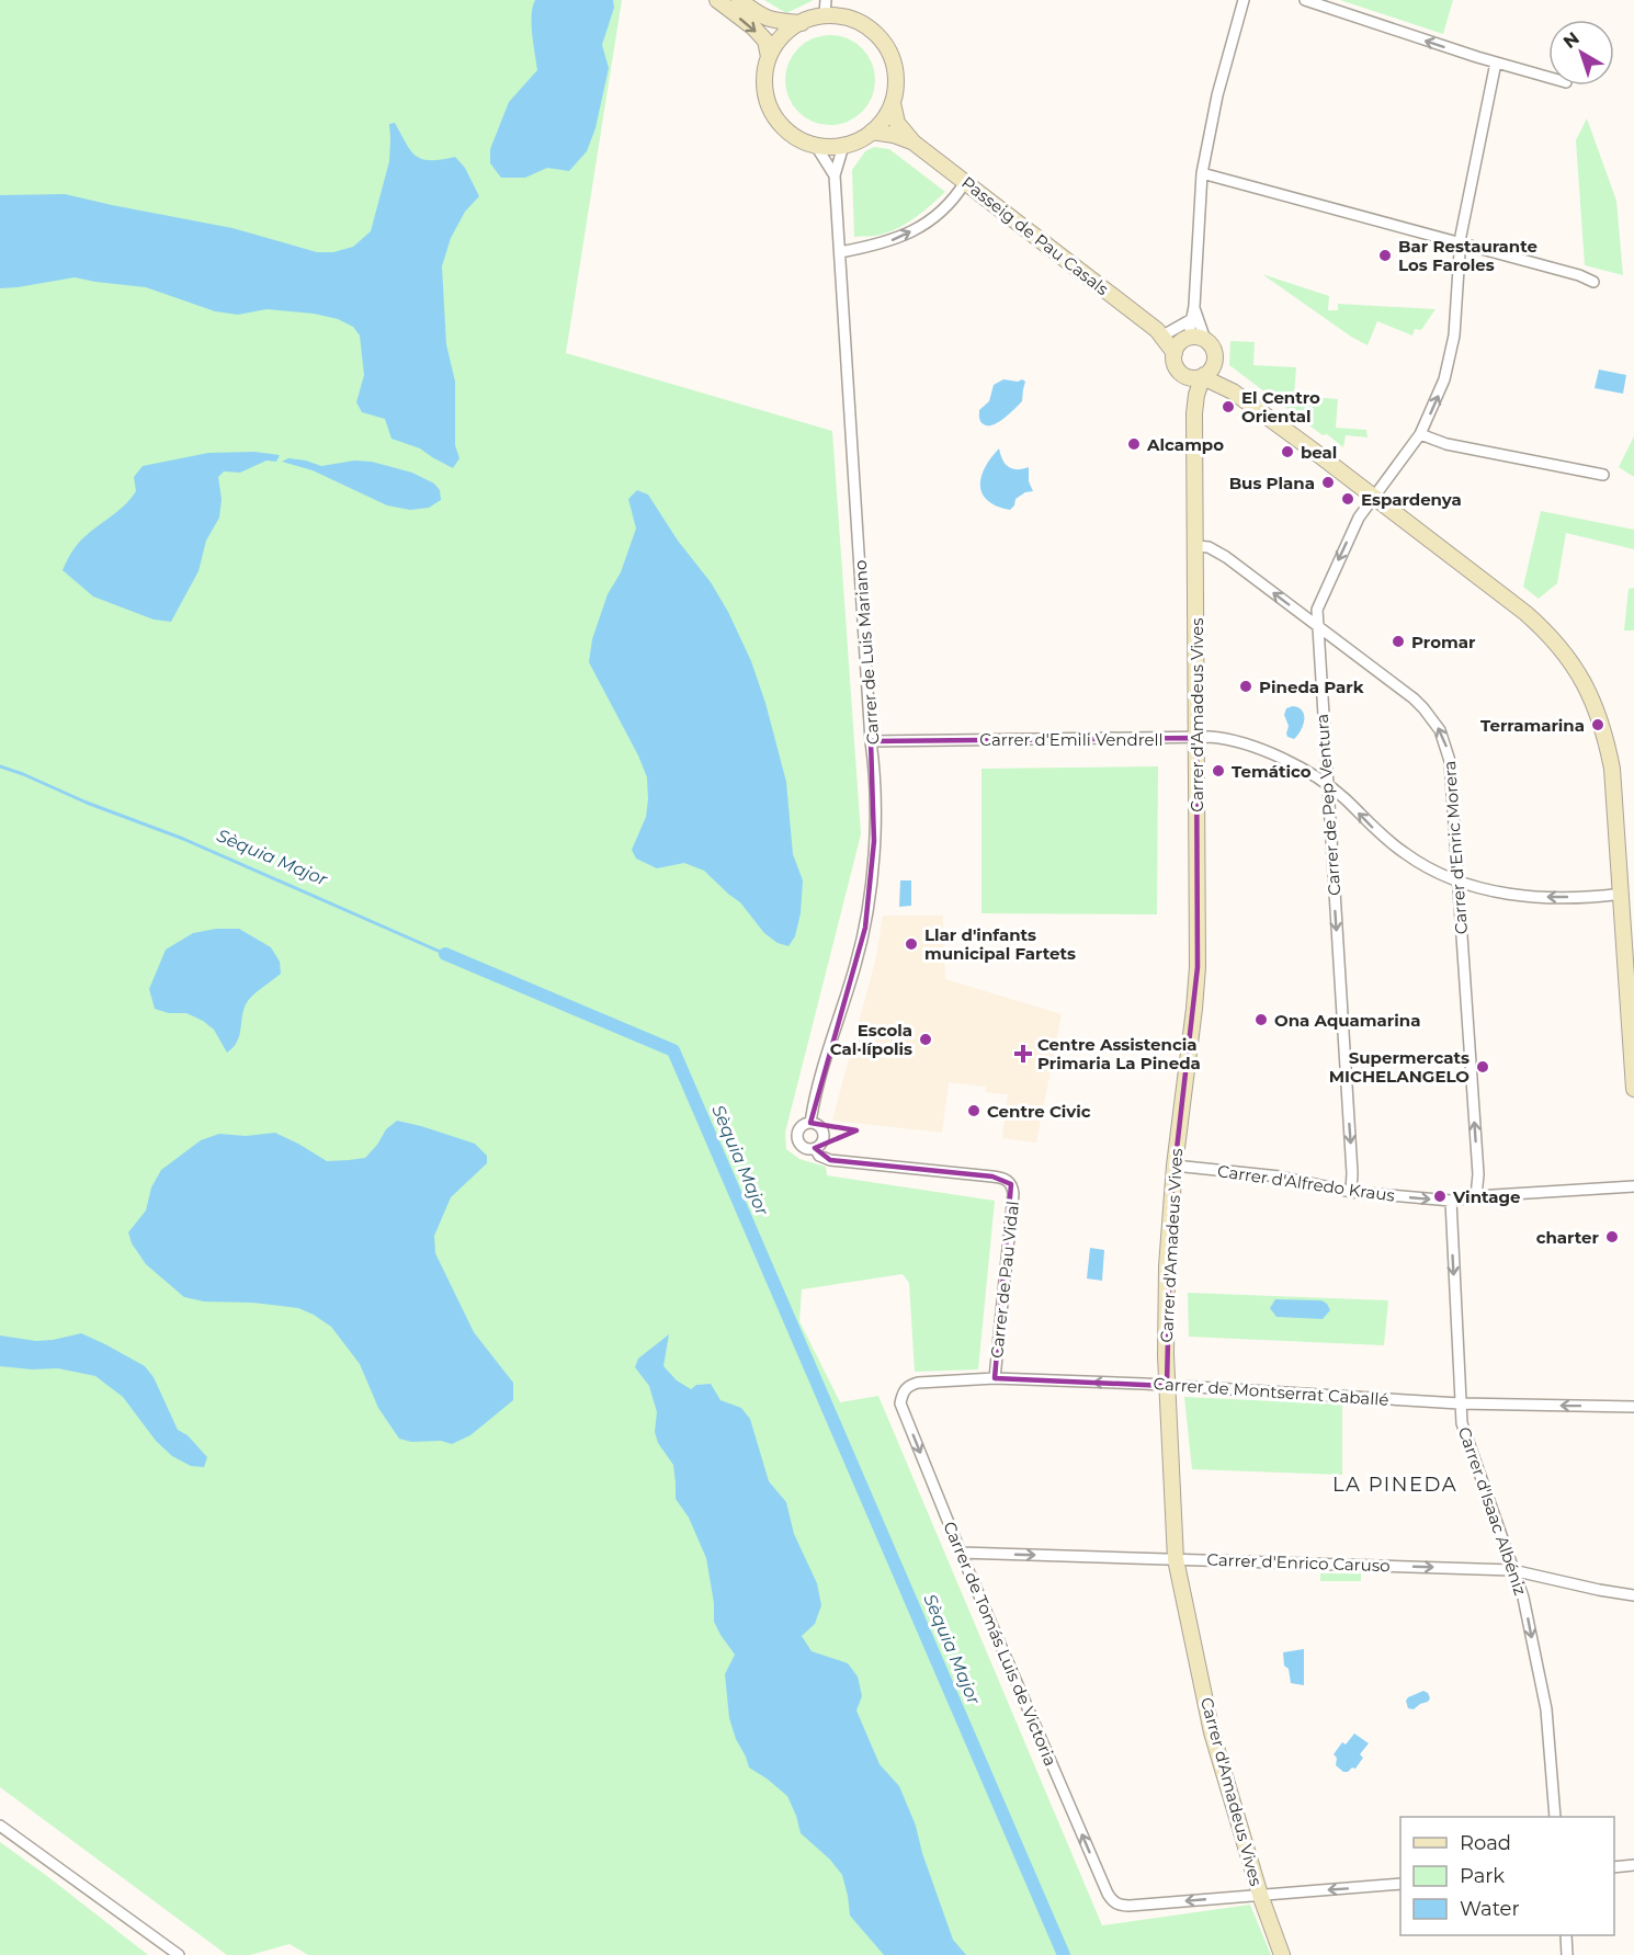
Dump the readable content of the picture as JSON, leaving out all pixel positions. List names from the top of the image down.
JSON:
{
  "streets": {
    "street": [
      "Passeig de Pau Casals",
      "Carrer de Luis Mariano",
      "Carrer d'Amadeus Vives",
      "Carrer d'Emili Vendrell",
      "Carrer de Pep Ventura",
      "Carrer d'Enric Morera",
      "Carrer d'Alfredo Kraus",
      "Carrer de Pau Vidal",
      "Carrer de Montserrat Caballé",
      "Carrer d'Isaac Albéniz",
      "Carrer d'Enrico Caruso",
      "Carrer de Tomás Luis de Victoria"
    ]
  },
  "crossings": [
    ["Passeig de Pau Casals", "Carrer de Luis Mariano"],
    ["Passeig de Pau Casals", "Carrer d'Amadeus Vives"],
    ["Carrer de Luis Mariano", "Carrer d'Emili Vendrell"],
    ["Carrer de Luis Mariano", "Carrer de Pau Vidal"],
    ["Carrer d'Amadeus Vives", "Carrer d'Emili Vendrell"],
    ["Carrer d'Amadeus Vives", "Carrer d'Enric Morera"],
    ["Carrer d'Amadeus Vives", "Carrer d'Alfredo Kraus"],
    ["Carrer d'Amadeus Vives", "Carrer de Montserrat Caballé"],
    ["Carrer d'Amadeus Vives", "Carrer d'Enrico Caruso"],
    ["Carrer d'Amadeus Vives", "Carrer de Tomás Luis de Victoria"],
    ["Carrer d'Emili Vendrell", "Carrer de Pep Ventura"],
    ["Carrer d'Emili Vendrell", "Carrer d'Enric Morera"],
    ["Carrer de Pep Ventura", "Carrer d'Enric Morera"],
    ["Carrer de Pep Ventura", "Carrer d'Alfredo Kraus"],
    ["Carrer d'Enric Morera", "Carrer d'Alfredo Kraus"],
    ["Carrer d'Alfredo Kraus", "Carrer d'Isaac Albéniz"],
    ["Carrer de Pau Vidal", "Carrer de Montserrat Caballé"],
    ["Carrer de Montserrat Caballé", "Carrer d'Isaac Albéniz"],
    ["Carrer de Montserrat Caballé", "Carrer de Tomás Luis de Victoria"],
    ["Carrer d'Isaac Albéniz", "Carrer d'Enrico Caruso"],
    ["Carrer d'Enrico Caruso", "Carrer de Tomás Luis de Victoria"]
  ],
  "one_way": [
    "Carrer d'Emili Vendrell",
    "Carrer d'Enric Morera",
    "Carrer de Montserrat Caballé",
    "Carrer d'Isaac Albéniz",
    "Carrer d'Enrico Caruso"
  ],
  "districts": ["LA PINEDA"],
  "water": ["Sèquia Major"],
  "places": {
    "other": [
      "Bar Restaurante Los Faroles",
      "El Centro Oriental",
      "Alcampo",
      "beal",
      "Bus Plana",
      "Espardenya",
      "Promar",
      "Pineda Park",
      "Terramarina",
      "Temático",
      "Llar d'infants municipal Fartets",
      "Ona Aquamarina",
      "Escola Cal·lípolis",
      "Supermercats MICHELANGELO",
      "Centre Civic",
      "Vintage",
      "charter"
    ],
    "health": ["Centre Assistencia Primaria La Pineda"]
  },
  "legend": ["Road", "Park", "Water"],
  "north": "top left"
}
